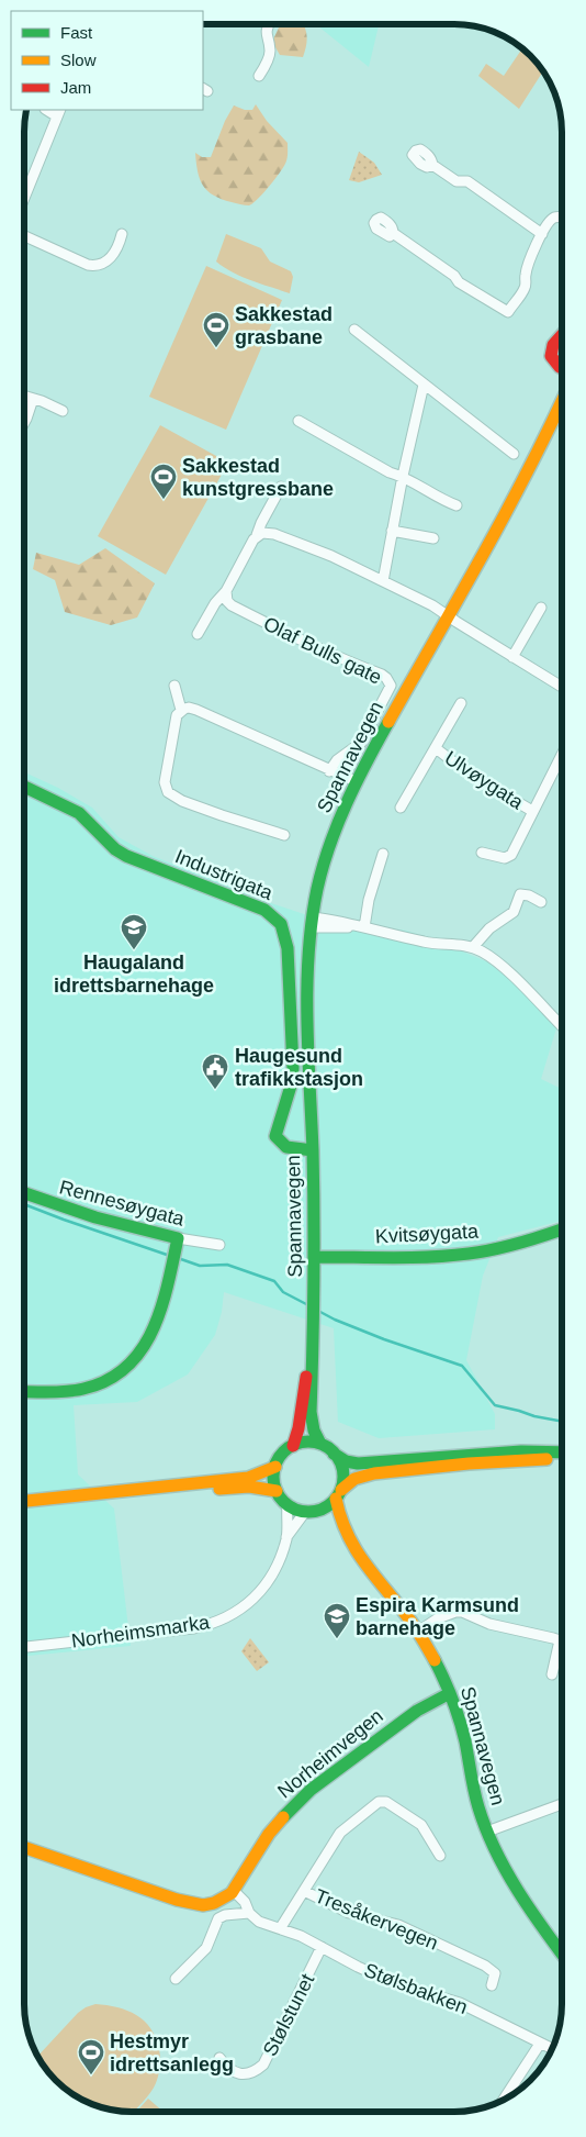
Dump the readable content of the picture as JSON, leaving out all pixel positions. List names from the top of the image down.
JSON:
{
  "streets": {
    "main road": [
      "Spannavegen",
      "Industrigata",
      "Rennesøygata",
      "Kvitsøygata",
      "Norheimvegen"
    ],
    "street": [
      "Olaf Bulls gate",
      "Ulvøygata",
      "Norheimsmarka",
      "Tresåkervegen",
      "Stølsbakken",
      "Stølstunet"
    ]
  },
  "crossings": [
    ["Spannavegen", "Industrigata"],
    ["Spannavegen", "Kvitsøygata"],
    ["Spannavegen", "Norheimsmarka"],
    ["Spannavegen", "Norheimvegen"],
    ["Tresåkervegen", "Stølsbakken"],
    ["Stølsbakken", "Stølstunet"]
  ],
  "places": {
    "sports": ["Sakkestad grasbane", "Sakkestad kunstgressbane", "Hestmyr idrettsanlegg"],
    "school or university": ["Haugaland idrettsbarnehage", "Espira Karmsund barnehage"],
    "public building": ["Haugesund trafikkstasjon"]
  },
  "legend": ["Fast", "Slow", "Jam"]
}
